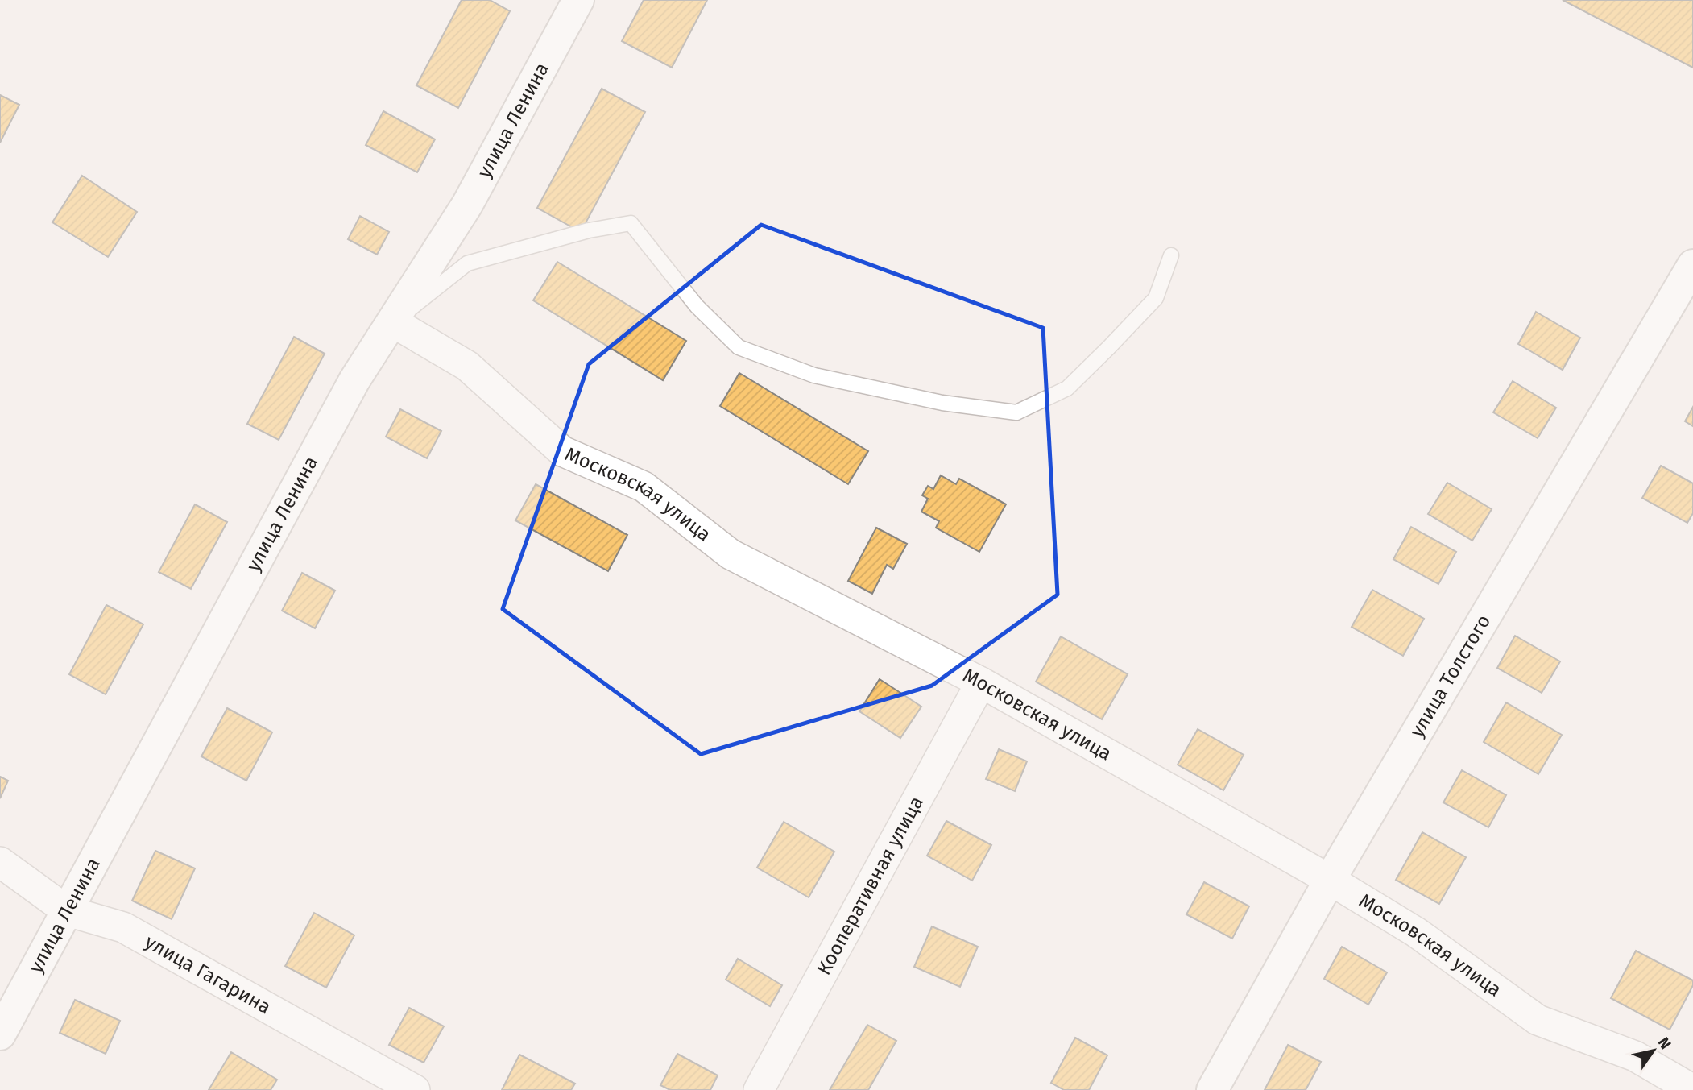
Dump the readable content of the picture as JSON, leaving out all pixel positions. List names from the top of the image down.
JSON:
{
  "streets": {
    "street": [
      "улица Ленина",
      "Московская улица",
      "улица Толстого",
      "Кооперативная улица",
      "улица Гагарина"
    ]
  },
  "crossings": [
    ["улица Ленина", "Московская улица"],
    ["улица Ленина", "улица Гагарина"],
    ["Московская улица", "улица Толстого"],
    ["Московская улица", "Кооперативная улица"]
  ],
  "north": "top right"
}
